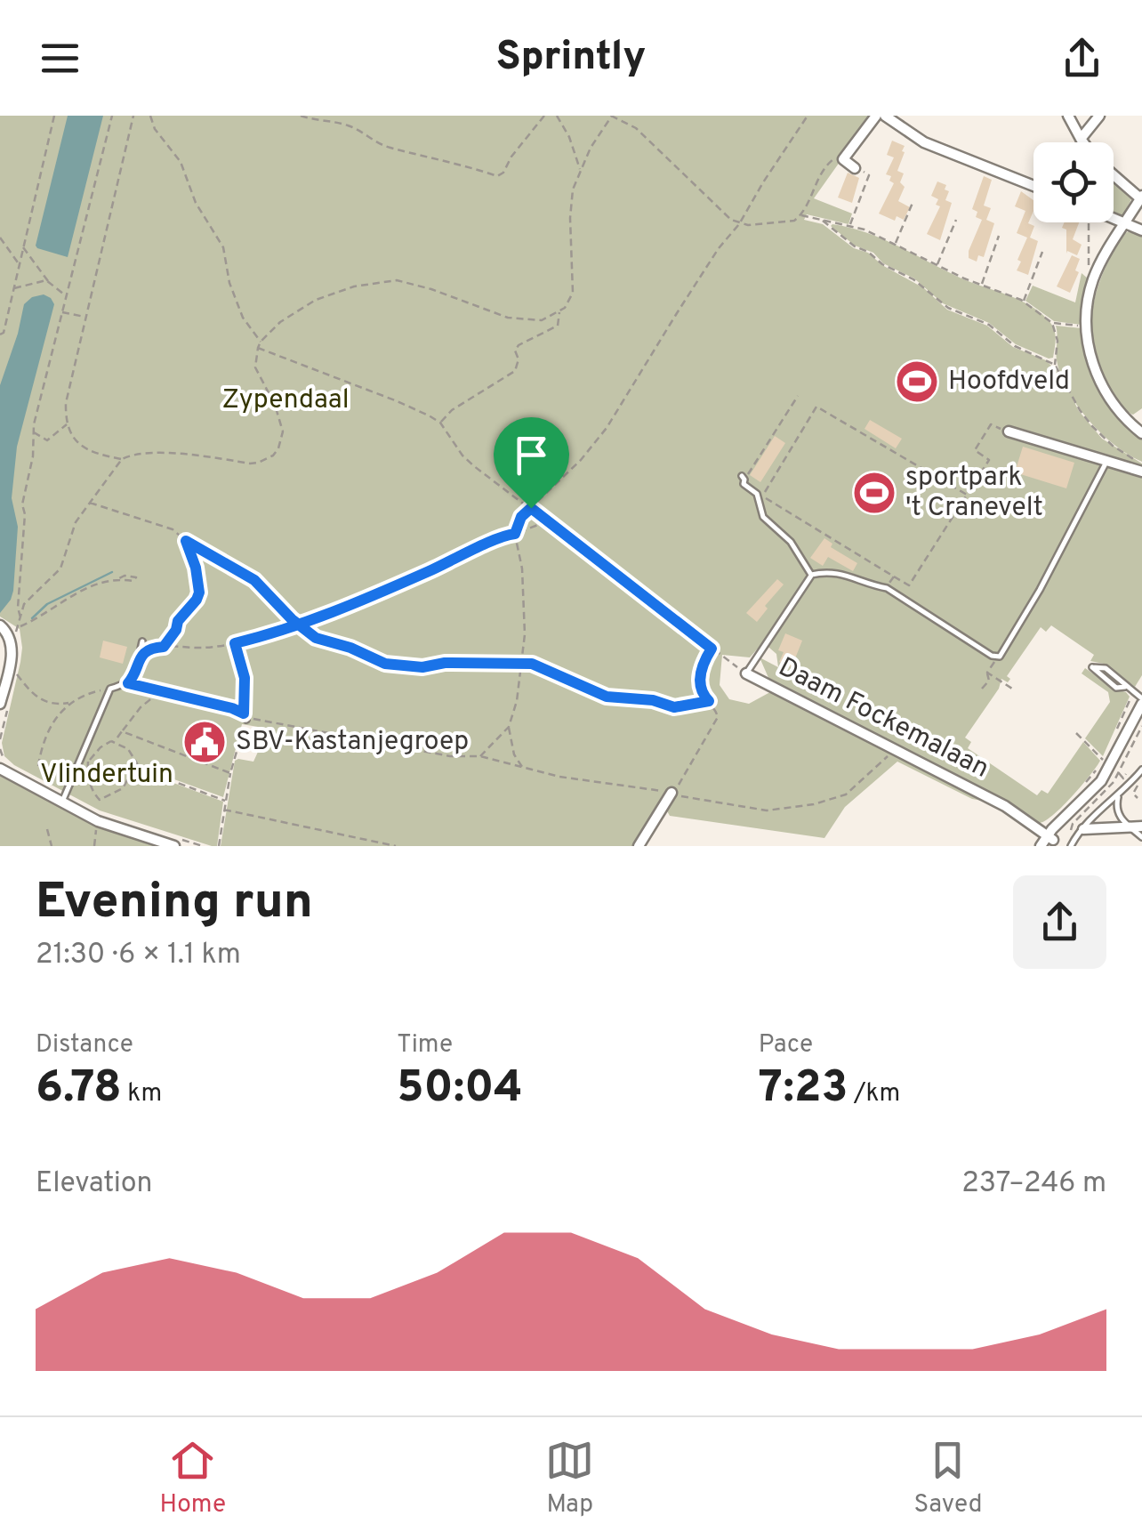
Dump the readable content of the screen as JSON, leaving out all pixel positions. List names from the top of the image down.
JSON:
{
  "streets": {
    "street": ["Daam Fockemalaan"]
  },
  "parks": ["Zypendaal", "Vlindertuin"],
  "places": {
    "sports": ["Hoofdveld", "sportpark 't Cranevelt"],
    "public building": ["SBV-Kastanjegroep"]
  },
  "page": {
    "header": "Sprintly",
    "heading": ["Evening run", "21:30 · 6 × 1.1 km"],
    "stats": [
      ["Distance", "6.78 km"],
      ["Time", "50:04"],
      ["Pace", "7:23 /km"]
    ],
    "chart": ["Elevation", "237–246 m"],
    "tabs": ["Home", "Map", "Saved"]
  }
}
